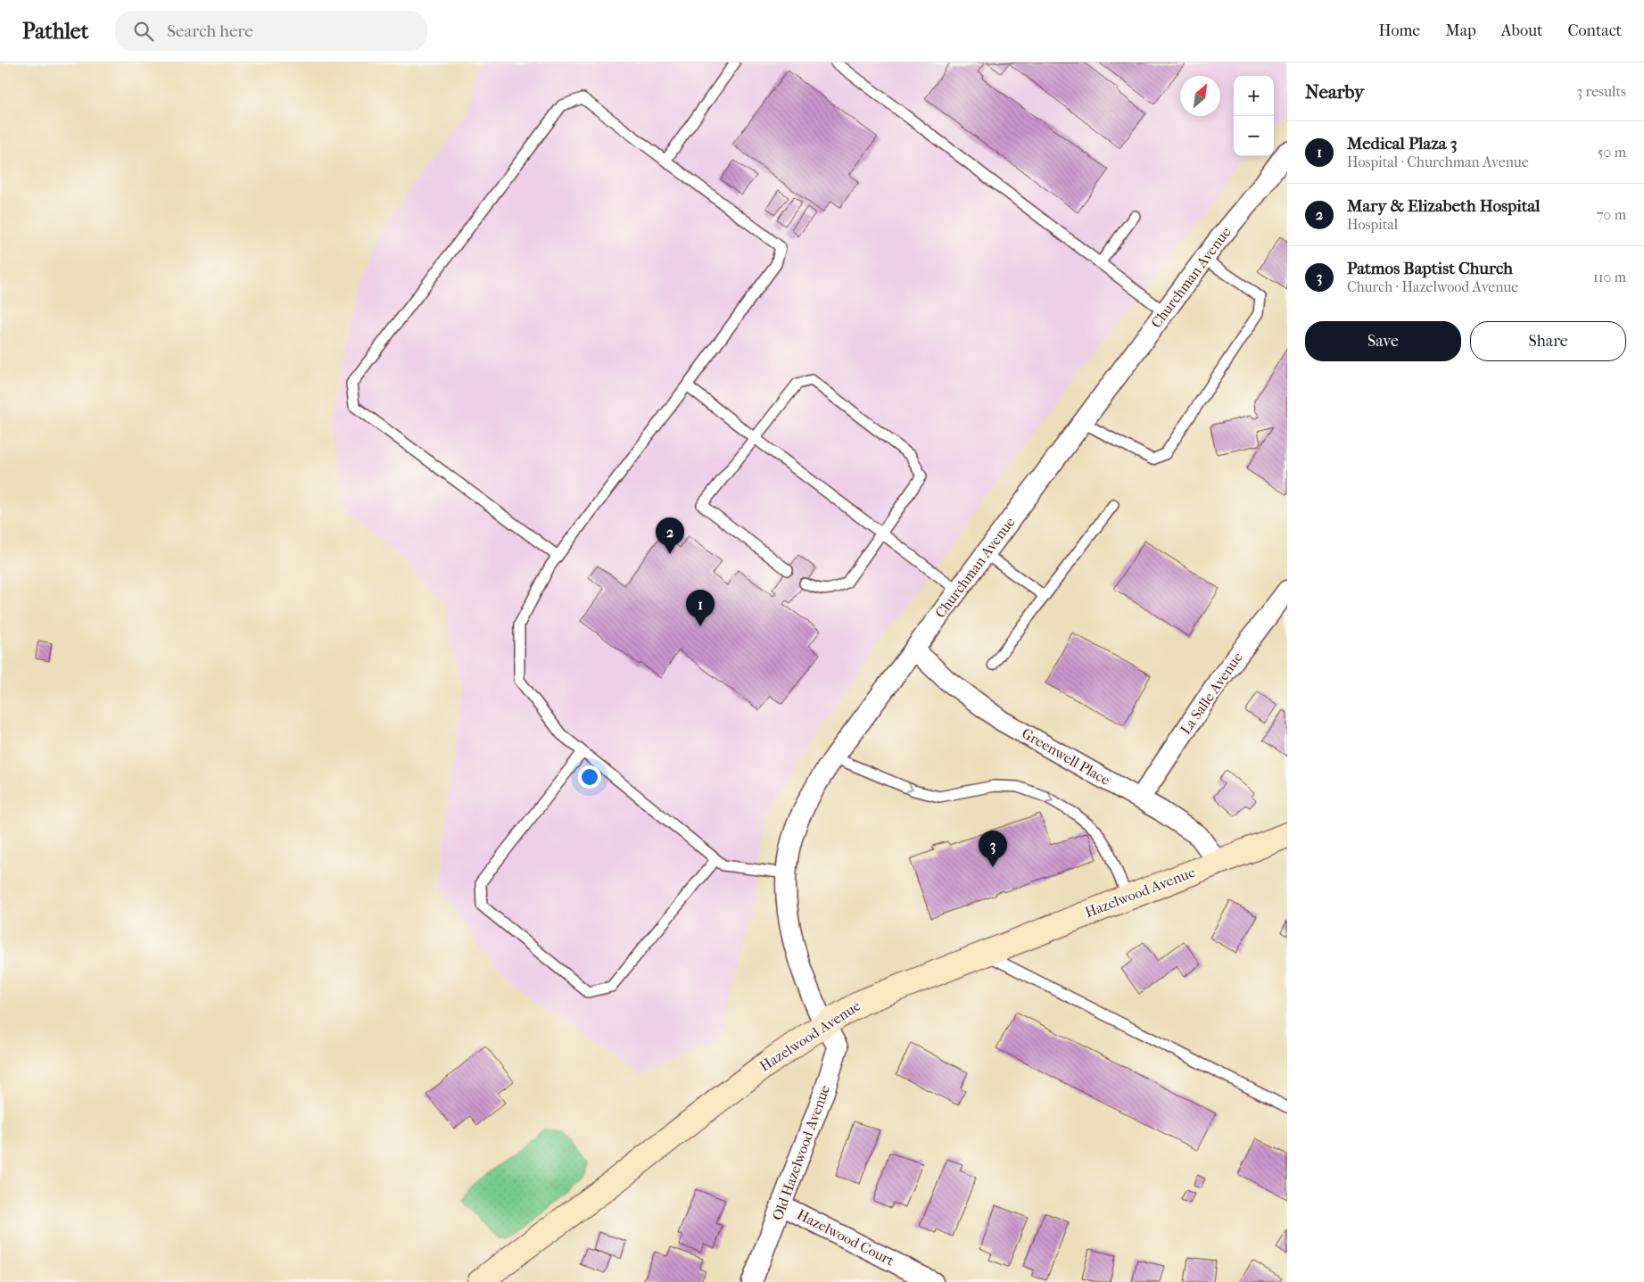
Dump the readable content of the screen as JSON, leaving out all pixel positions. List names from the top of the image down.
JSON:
{
  "streets": {
    "street": [
      "Churchman Avenue",
      "La Salle Avenue",
      "Greenwell Place",
      "Hazelwood Avenue",
      "Old Hazelwood Avenue",
      "Hazelwood Court"
    ]
  },
  "crossings": [
    ["Churchman Avenue", "Greenwell Place"],
    ["Churchman Avenue", "Hazelwood Avenue"],
    ["Churchman Avenue", "Old Hazelwood Avenue"],
    ["La Salle Avenue", "Greenwell Place"],
    ["Greenwell Place", "Hazelwood Avenue"],
    ["Hazelwood Avenue", "Old Hazelwood Avenue"],
    ["Old Hazelwood Avenue", "Hazelwood Court"]
  ],
  "north": "top right",
  "page": {
    "header": "Pathlet",
    "search": "Search here",
    "nav": [
      "Home",
      "Map",
      "About",
      "Contact"
    ],
    "heading": ["Nearby", "3 results"],
    "map_buttons": ["+", "−"],
    "list": [
      {
        "mark": "1",
        "name": "Medical Plaza 3",
        "note": "Hospital · Churchman Avenue",
        "value": "50 m"
      },
      {
        "mark": "2",
        "name": "Mary & Elizabeth Hospital",
        "note": "Hospital",
        "value": "70 m"
      },
      {
        "mark": "3",
        "name": "Patmos Baptist Church",
        "note": "Church · Hazelwood Avenue",
        "value": "110 m"
      }
    ],
    "buttons": ["Save", "Share"],
    "pins": ["2", "1", "3"]
  }
}
